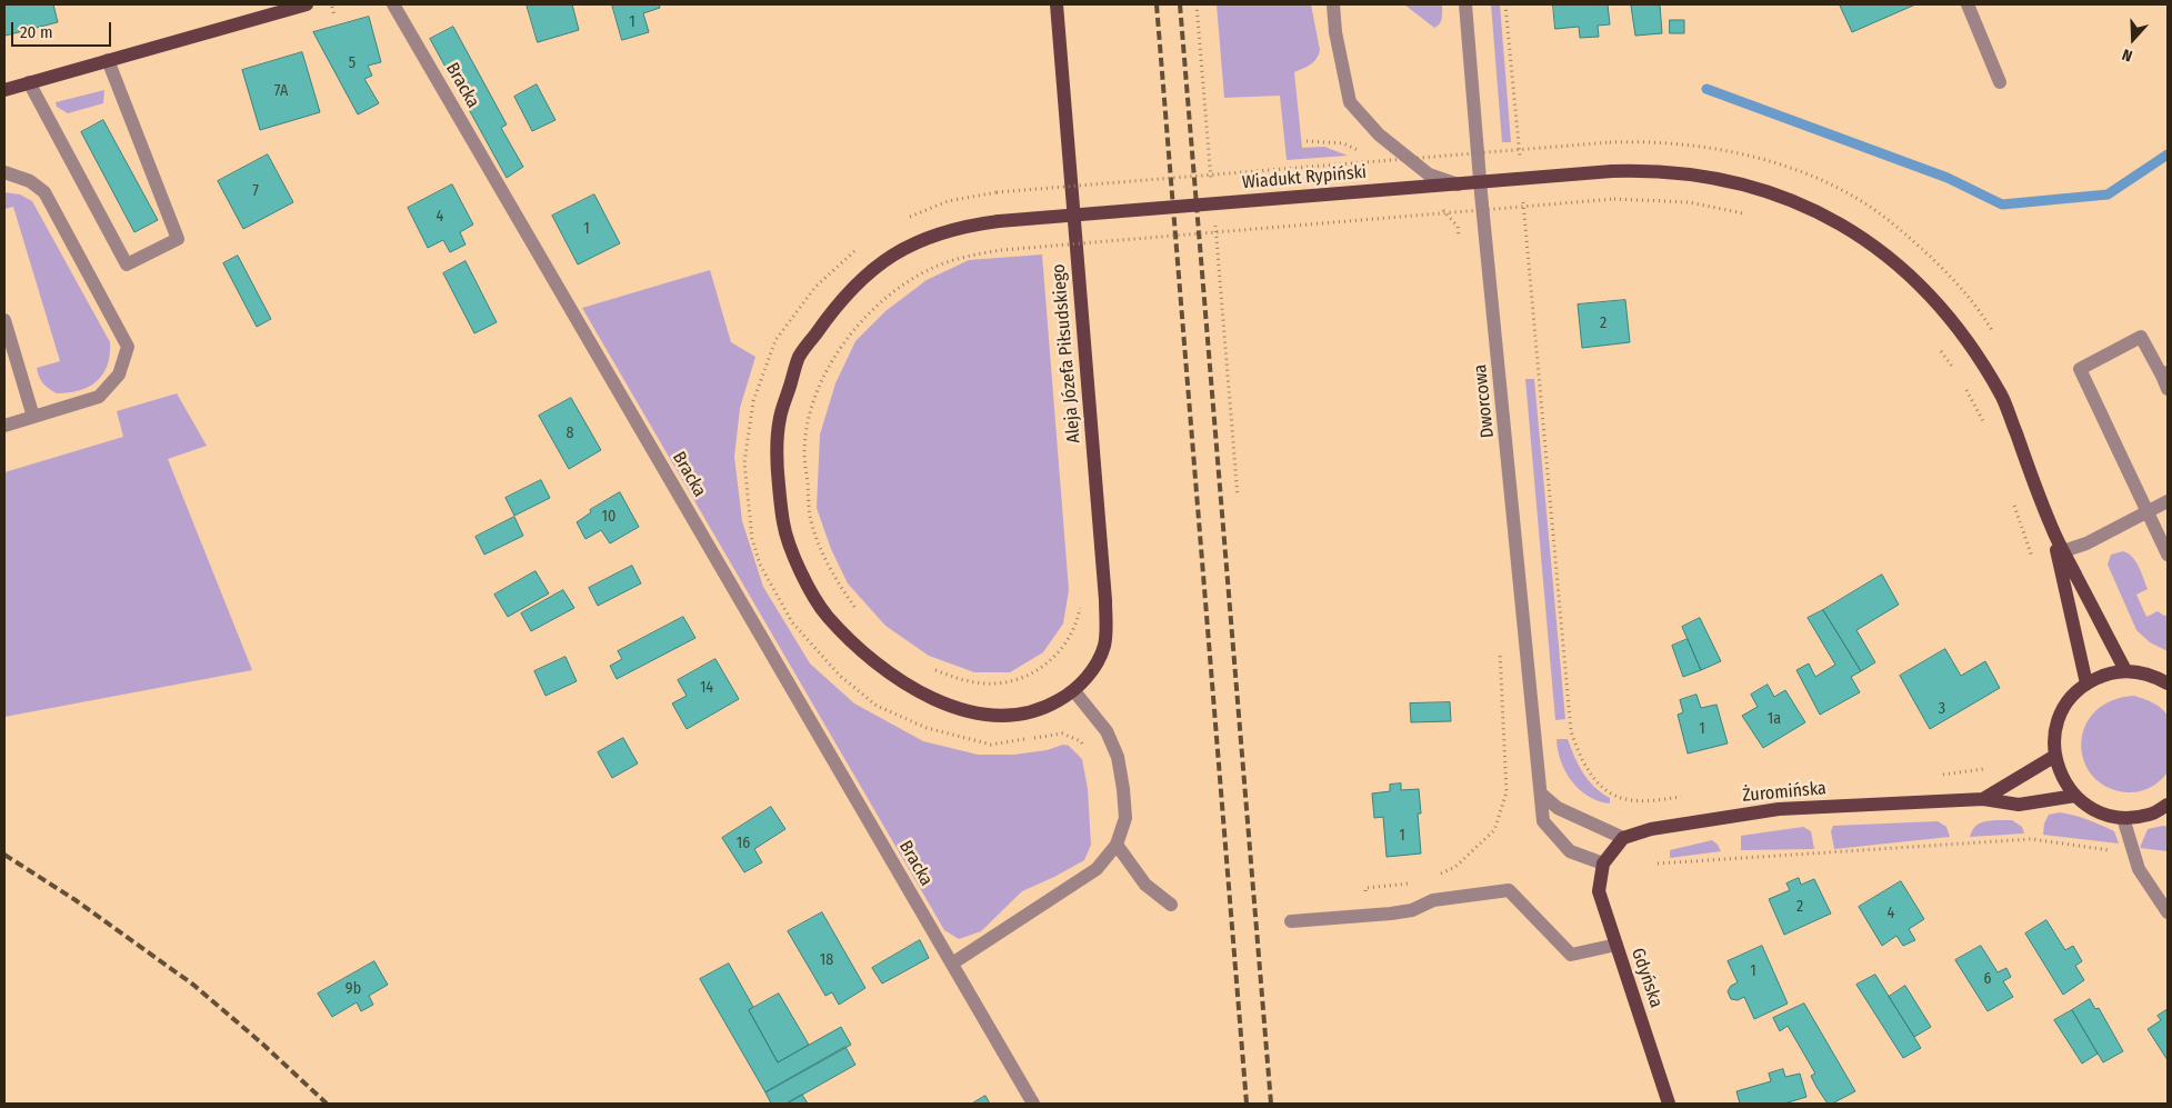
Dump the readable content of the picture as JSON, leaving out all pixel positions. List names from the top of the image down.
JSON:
{
  "streets": {
    "main road": [
      "Wiadukt Rypiński",
      "Aleja Józefa Piłsudskiego",
      "Żuromińska",
      "Gdyńska"
    ],
    "street": ["Bracka", "Dworcowa"]
  },
  "crossings": [
    ["Wiadukt Rypiński", "Aleja Józefa Piłsudskiego"],
    ["Dworcowa", "Gdyńska"]
  ],
  "house_numbers": [
    "1",
    "5",
    "7A",
    "7",
    "4",
    "1",
    "2",
    "8",
    "10",
    "14",
    "3",
    "1a",
    "1",
    "1",
    "16",
    "2",
    "4",
    "18",
    "1",
    "6",
    "9b"
  ],
  "scale_bar": "20 m",
  "north": "bottom"
}
